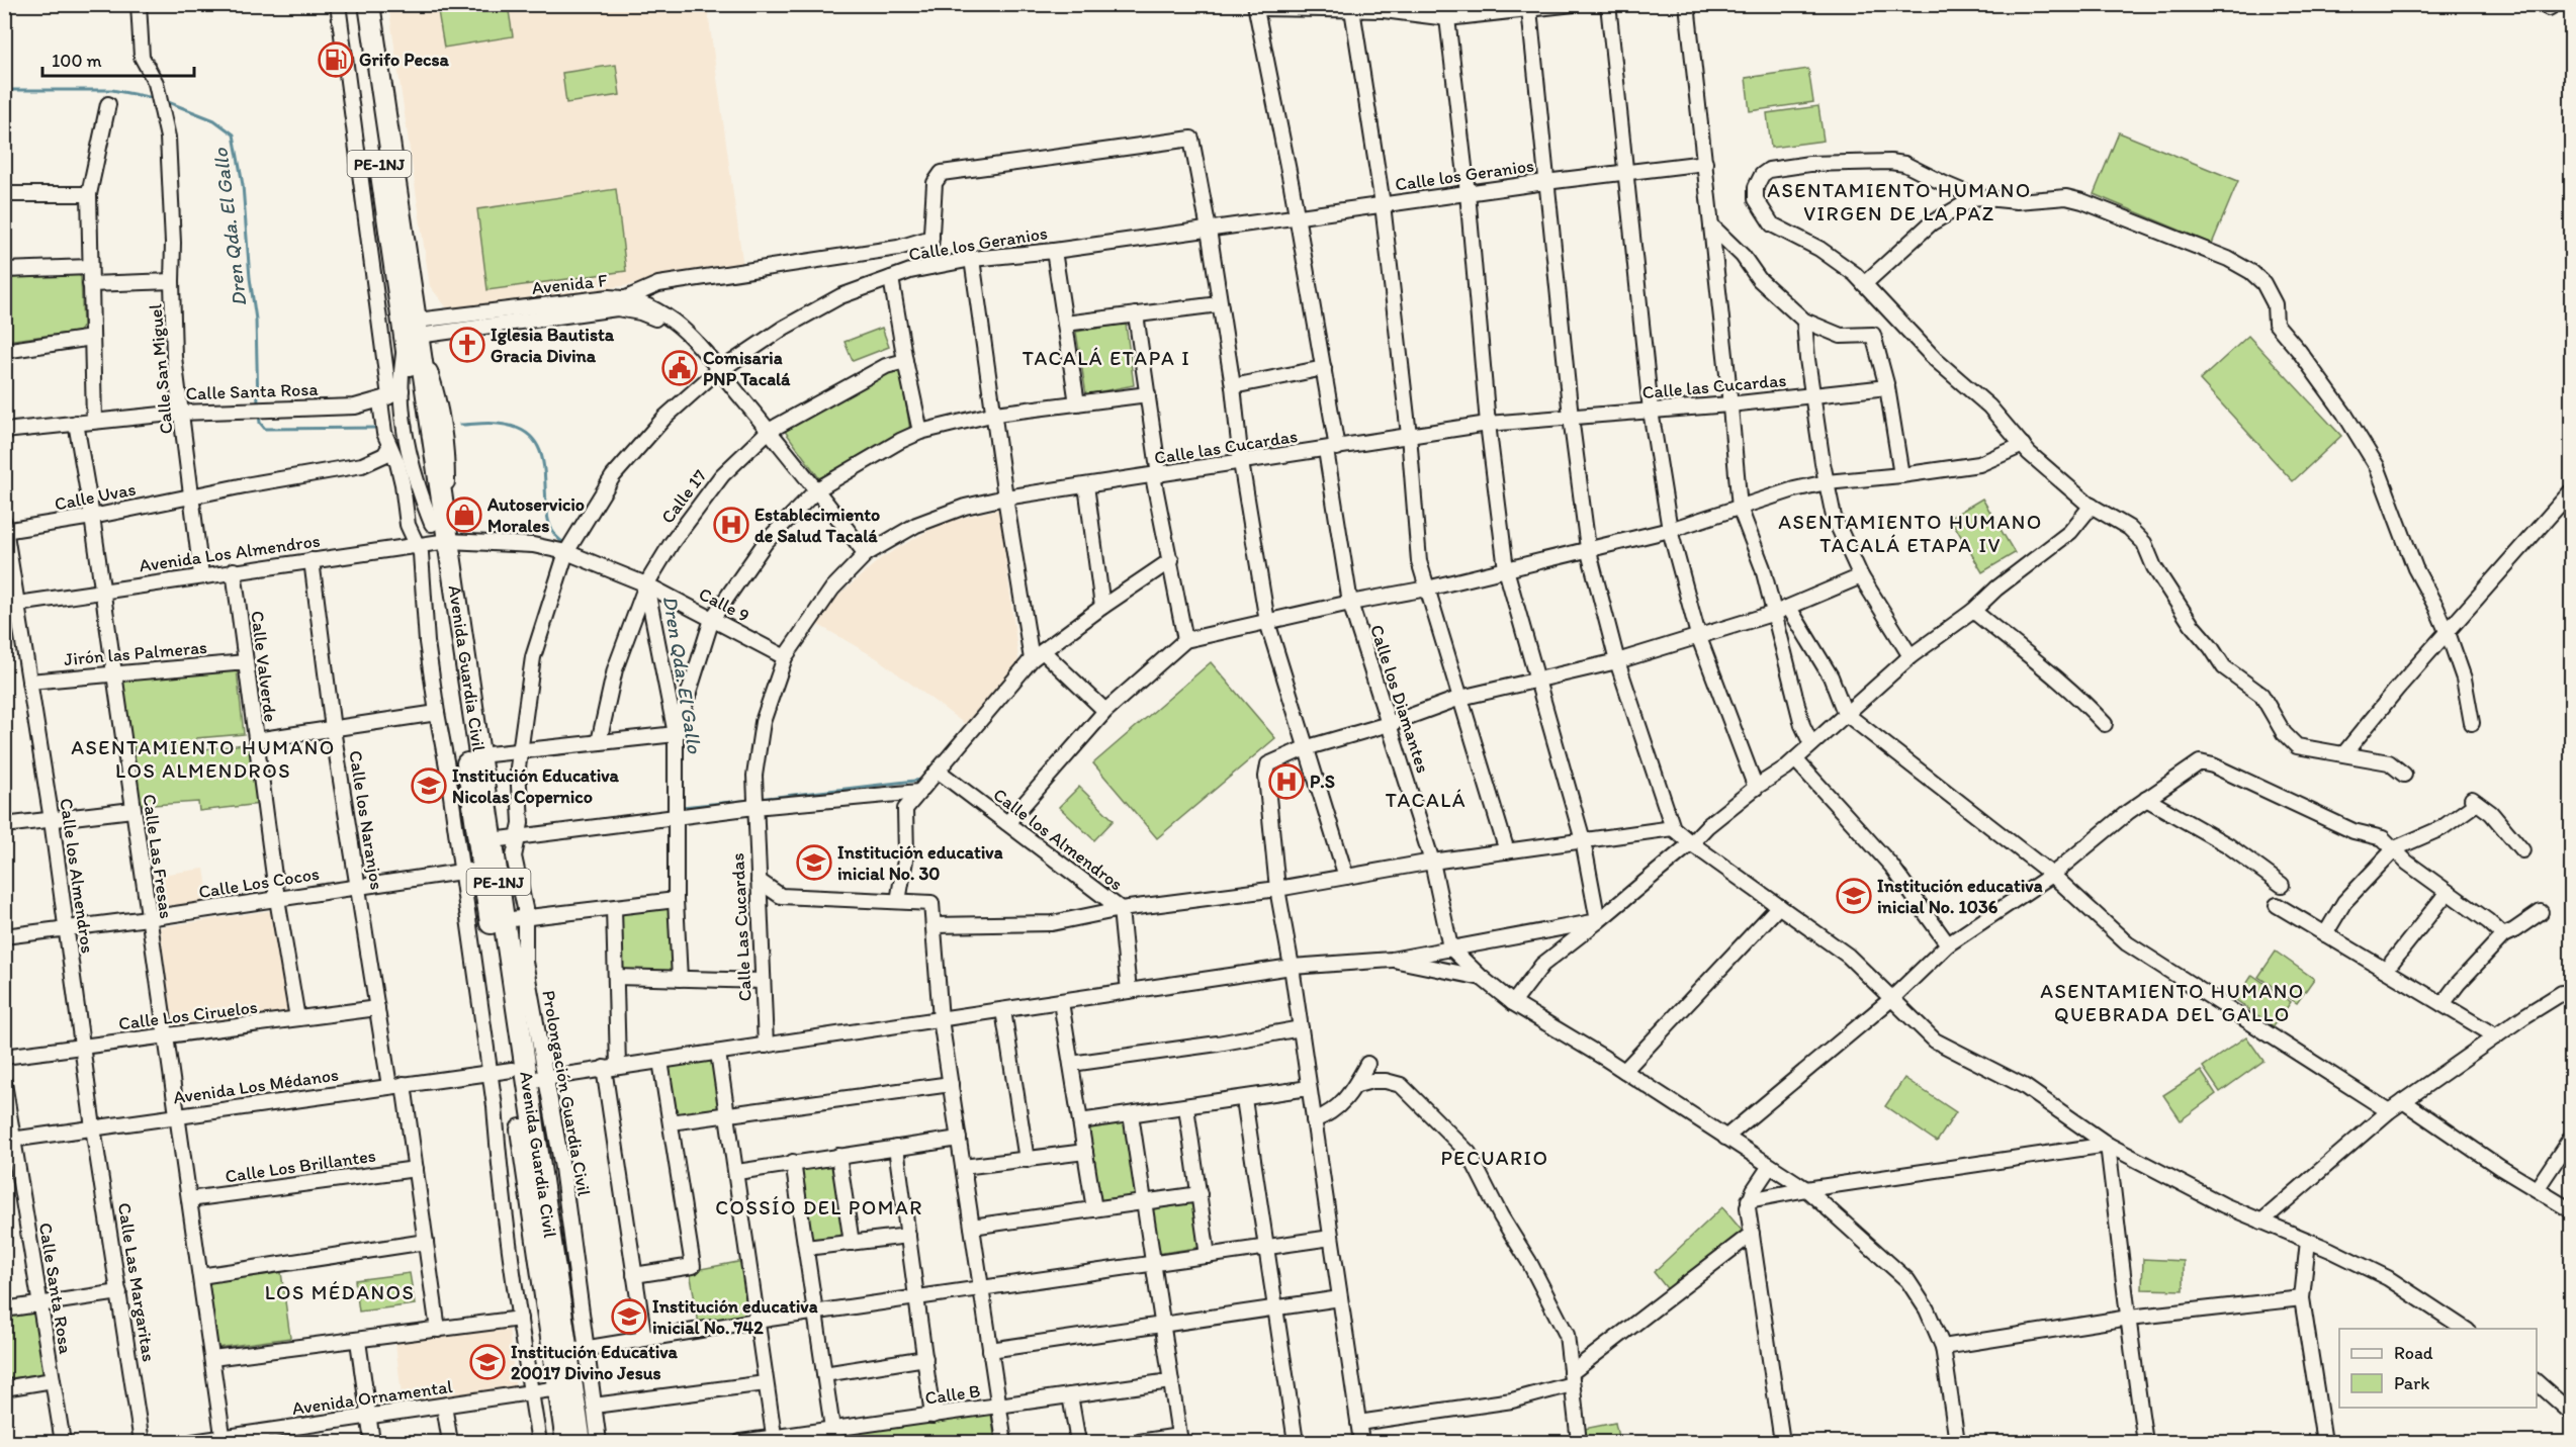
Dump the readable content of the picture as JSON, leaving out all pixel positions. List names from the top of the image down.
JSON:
{
  "streets": {
    "highway": ["PE-1NJ", "Avenida Guardia Civil"],
    "street": [
      "Calle los Geranios",
      "Avenida F",
      "Calle San Miguel",
      "Calle las Cucardas",
      "Calle Santa Rosa",
      "Calle Uvas",
      "Calle 17",
      "Avenida Los Almendros",
      "Calle 9",
      "Jirón las Palmeras",
      "Calle Valverde",
      "Calle los Diamantes",
      "Calle los Naranjos",
      "Calle los Almendros",
      "Calle Las Fresas",
      "Calle Los Cocos",
      "Calle Las Cucardas",
      "Calle Los Ciruelos",
      "Avenida Los Médanos",
      "Prolongación Guardia Civil",
      "Calle Los Brillantes",
      "Calle Las Margaritas",
      "Calle B",
      "Avenida Ornamental"
    ]
  },
  "crossings": [
    ["Calle los Geranios", "Avenida F"],
    ["Calle los Geranios", "Avenida Los Almendros"],
    ["Calle los Geranios", "Calle 9"],
    ["Calle los Geranios", "Calle los Diamantes"],
    ["Calle los Geranios", "Prolongación Guardia Civil"],
    ["Avenida F", "Calle las Cucardas"],
    ["Avenida F", "Calle 17"],
    ["Avenida F", "Avenida Guardia Civil"],
    ["Calle San Miguel", "Calle Santa Rosa"],
    ["Calle San Miguel", "Calle Uvas"],
    ["Calle San Miguel", "Avenida Los Almendros"],
    ["Calle las Cucardas", "Calle 9"],
    ["Calle las Cucardas", "Calle los Diamantes"],
    ["Calle las Cucardas", "Calle Las Cucardas"],
    ["Calle Santa Rosa", "Calle Las Fresas"],
    ["Calle Santa Rosa", "Avenida Los Médanos"],
    ["Calle Uvas", "Calle los Almendros"],
    ["Calle Uvas", "Calle Las Fresas"],
    ["Calle 17", "Calle 9"],
    ["Avenida Los Almendros", "Calle 9"],
    ["Avenida Los Almendros", "Calle Valverde"],
    ["Avenida Los Almendros", "Avenida Guardia Civil"],
    ["Avenida Los Almendros", "Calle los Naranjos"],
    ["Avenida Los Almendros", "Calle los Almendros"],
    ["Avenida Los Almendros", "Calle Las Fresas"],
    ["Jirón las Palmeras", "Calle Valverde"],
    ["Jirón las Palmeras", "Calle los Almendros"],
    ["Jirón las Palmeras", "Calle Las Fresas"],
    ["Calle Valverde", "Calle Los Cocos"],
    ["Calle Valverde", "Calle Los Ciruelos"],
    ["Avenida Guardia Civil", "Calle Los Cocos"],
    ["Avenida Guardia Civil", "Avenida Los Médanos"],
    ["Avenida Guardia Civil", "Prolongación Guardia Civil"],
    ["Avenida Guardia Civil", "Avenida Ornamental"],
    ["Calle los Naranjos", "Calle Los Cocos"],
    ["Calle los Naranjos", "Calle Los Ciruelos"],
    ["Calle los Naranjos", "Avenida Los Médanos"],
    ["Calle los Naranjos", "Calle Los Brillantes"],
    ["Calle los Almendros", "Calle Los Cocos"],
    ["Calle los Almendros", "Calle Los Ciruelos"],
    ["Calle los Almendros", "Avenida Los Médanos"],
    ["Calle los Almendros", "Calle Las Margaritas"],
    ["Calle Las Fresas", "Calle Los Cocos"],
    ["Calle Las Fresas", "Calle Los Ciruelos"],
    ["Calle Las Fresas", "Avenida Los Médanos"],
    ["Calle Las Fresas", "Calle Los Brillantes"],
    ["Calle Las Fresas", "Avenida Ornamental"],
    ["Calle Las Cucardas", "Avenida Los Médanos"],
    ["Avenida Los Médanos", "Prolongación Guardia Civil"],
    ["Avenida Los Médanos", "Calle Las Margaritas"]
  ],
  "districts": [
    "ASENTAMIENTO HUMANO VIRGEN DE LA PAZ",
    "TACALÁ ETAPA I",
    "ASENTAMIENTO HUMANO TACALÁ ETAPA IV",
    "ASENTAMIENTO HUMANO LOS ALMENDROS",
    "TACALÁ",
    "ASENTAMIENTO HUMANO QUEBRADA DEL GALLO",
    "PECUARIO",
    "COSSÍO DEL POMAR",
    "LOS MÉDANOS"
  ],
  "water": ["Dren Qda. El Gallo"],
  "places": {
    "fuel station": ["Grifo Pecsa"],
    "church": ["Iglesia Bautista Gracia Divina"],
    "public building": ["Comisaria PNP Tacalá"],
    "shop": ["Autoservicio Morales"],
    "hospital": ["Establecimiento de Salud Tacalá", "P.S"],
    "school or university": [
      "Institución Educativa Nicolas Copernico",
      "Institución educativa inicial No. 30",
      "Institución educativa inicial No. 1036",
      "Institución educativa inicial No. 742",
      "Institución Educativa 20017 Divino Jesus"
    ]
  },
  "legend": ["Road", "Park"],
  "scale_bar": "100 m"
}
